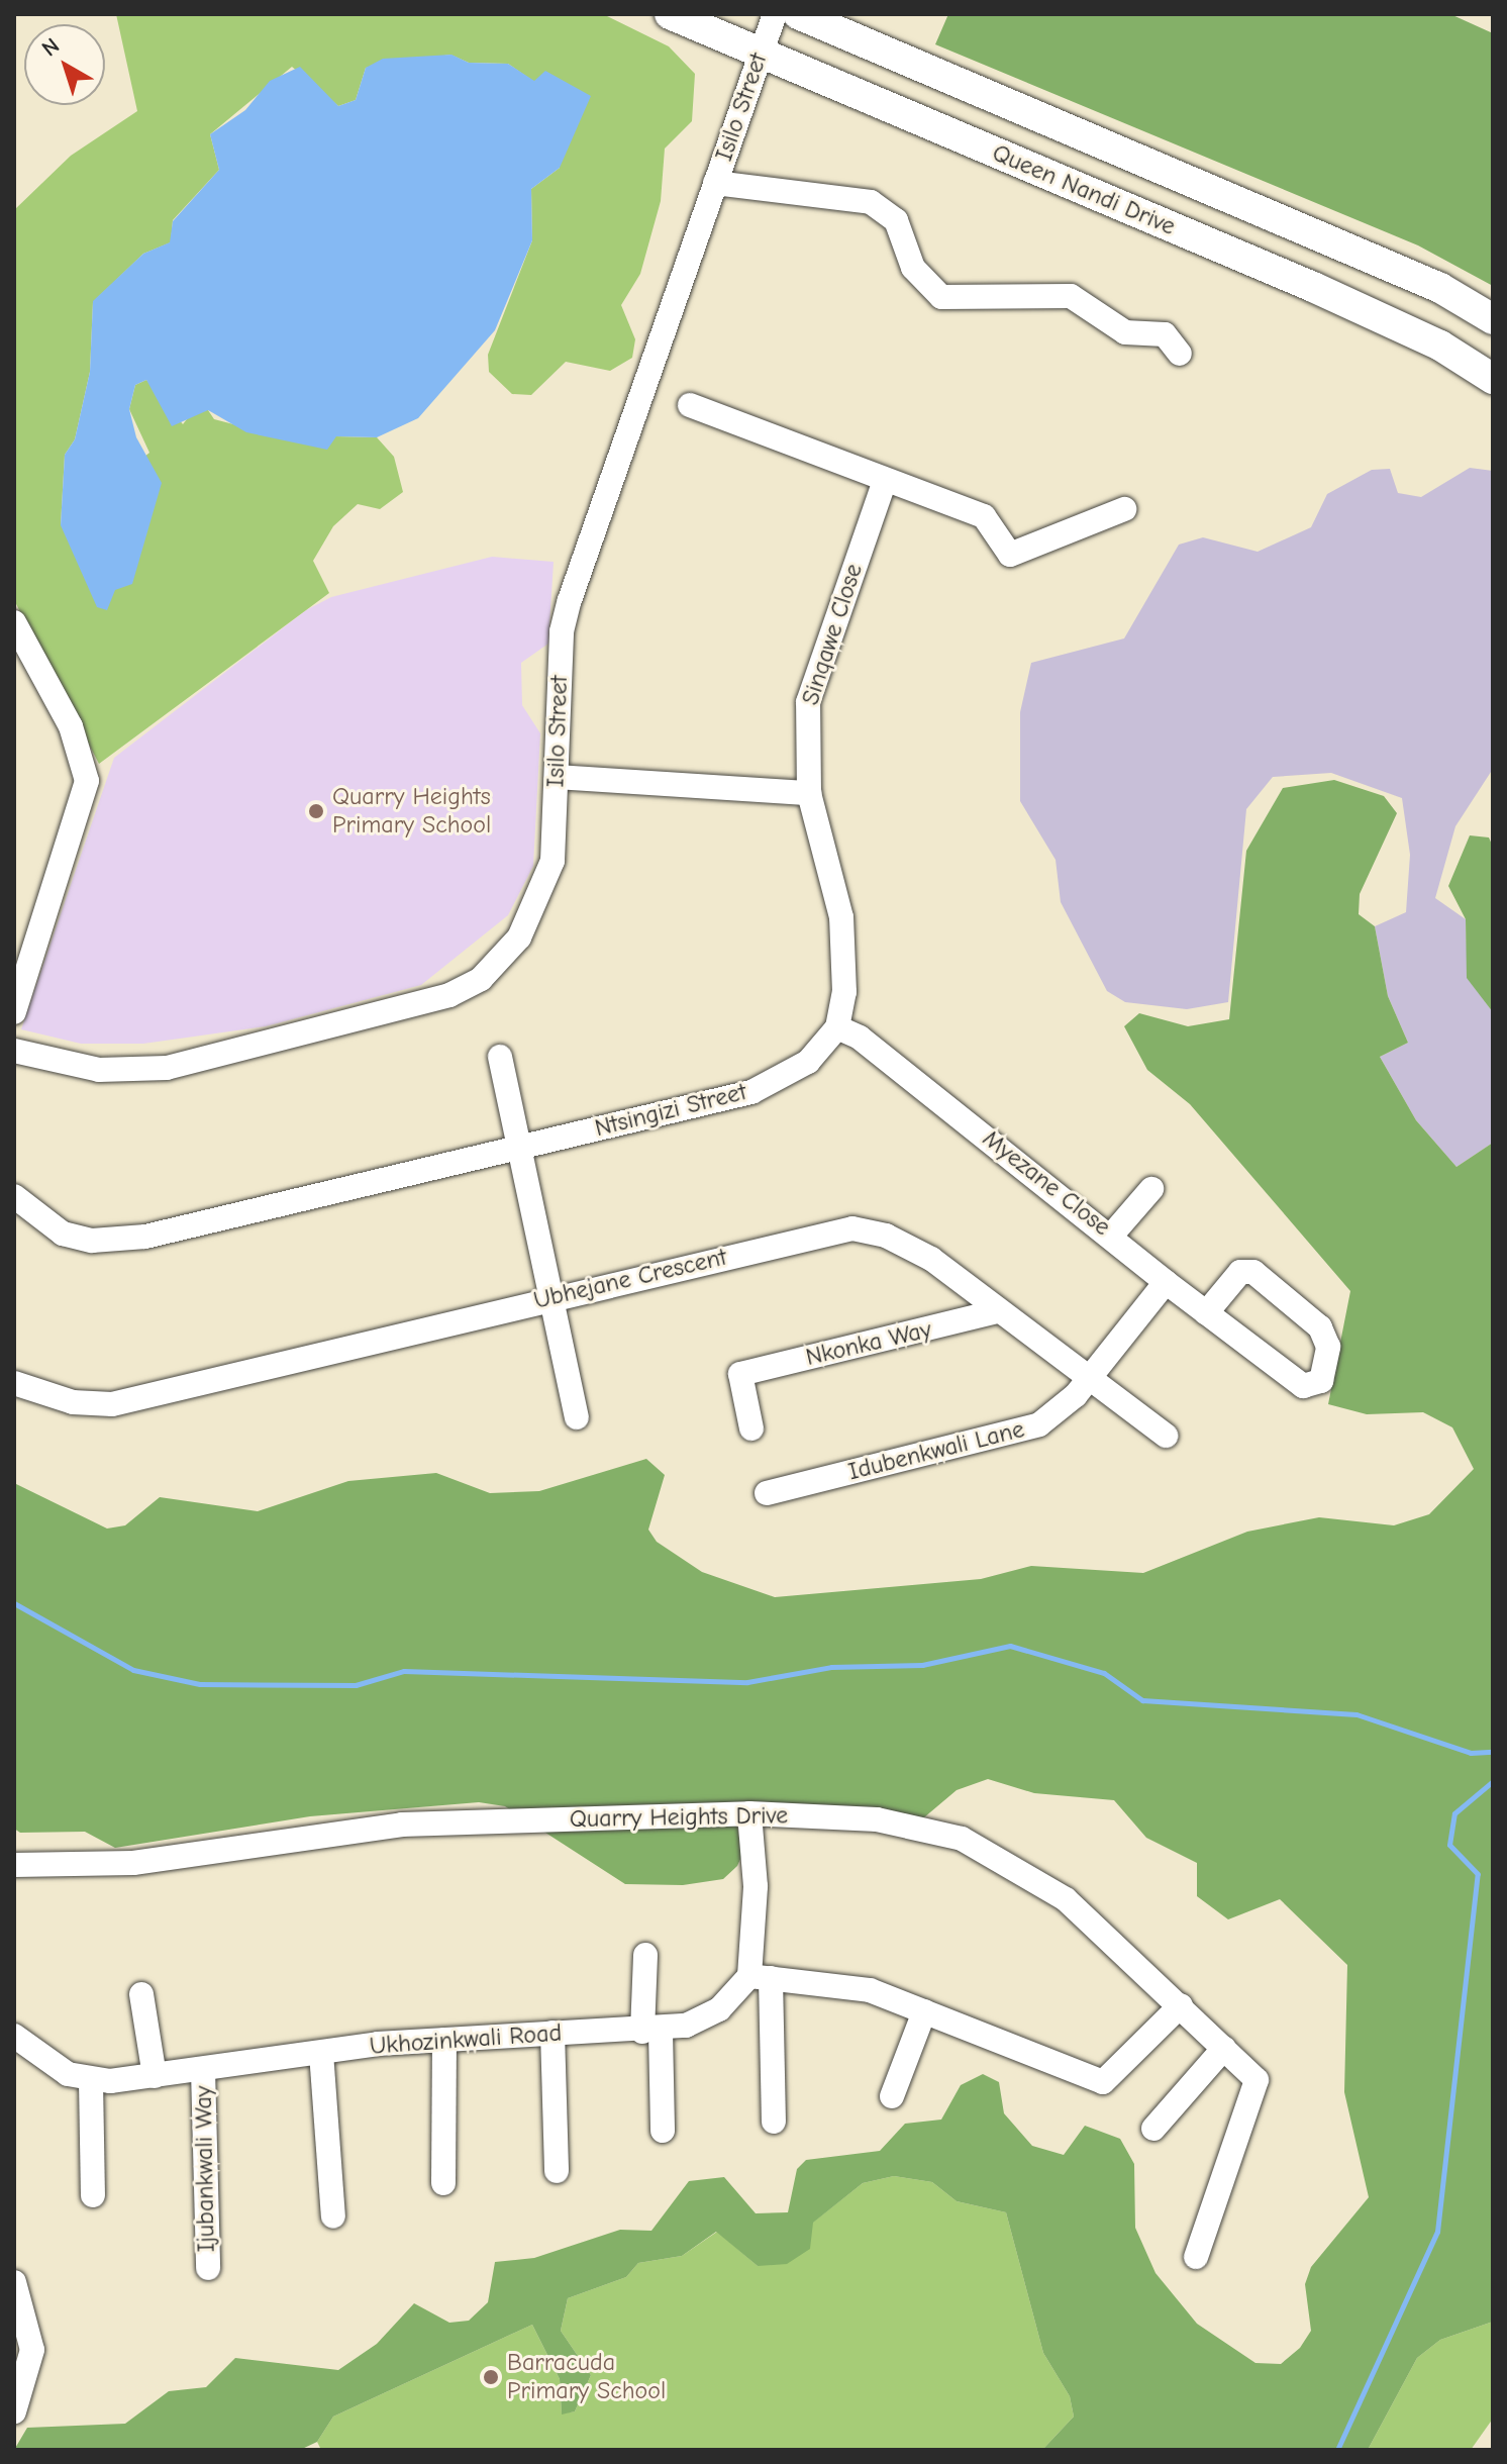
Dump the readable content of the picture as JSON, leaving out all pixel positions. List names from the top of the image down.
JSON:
{
  "streets": {
    "main road": ["Queen Nandi Drive"],
    "street": [
      "Isilo Street",
      "Sinqawe Close",
      "Ntsingizi Street",
      "Myezane Close",
      "Ubhejane Crescent",
      "Nkonka Way",
      "Idubenkwali Lane",
      "Quarry Heights Drive",
      "Ukhozinkwali Road",
      "Ijubankwali Way"
    ]
  },
  "crossings": [
    ["Isilo Street", "Queen Nandi Drive"],
    ["Ntsingizi Street", "Myezane Close"],
    ["Ubhejane Crescent", "Nkonka Way"],
    ["Ubhejane Crescent", "Idubenkwali Lane"],
    ["Ukhozinkwali Road", "Ijubankwali Way"]
  ],
  "places": ["Quarry Heights Primary School", "Barracuda Primary School"],
  "north": "top left"
}
